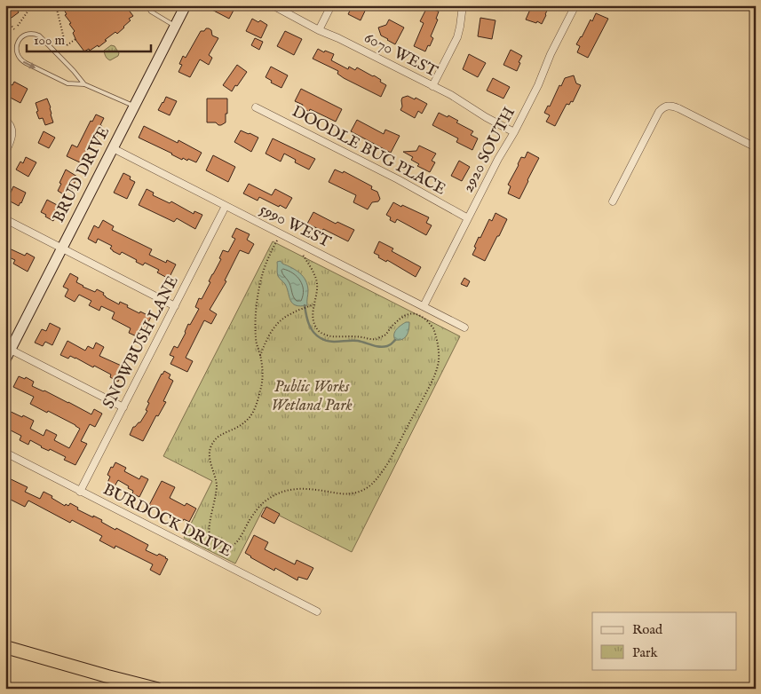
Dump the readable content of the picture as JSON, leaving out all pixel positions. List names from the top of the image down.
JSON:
{
  "streets": {
    "main road": ["BRUD DRIVE"],
    "street": [
      "6070 WEST",
      "2920 SOUTH",
      "DOODLE BUG PLACE",
      "5990 WEST",
      "SNOWBUSH LANE",
      "BURDOCK DRIVE"
    ]
  },
  "crossings": [
    ["6070 WEST", "2920 SOUTH"],
    ["2920 SOUTH", "DOODLE BUG PLACE"],
    ["2920 SOUTH", "5990 WEST"],
    ["BRUD DRIVE", "5990 WEST"],
    ["5990 WEST", "SNOWBUSH LANE"],
    ["SNOWBUSH LANE", "BURDOCK DRIVE"]
  ],
  "parks": ["Public Works Wetland Park"],
  "legend": ["Road", "Park"],
  "scale_bar": "100 m"
}
